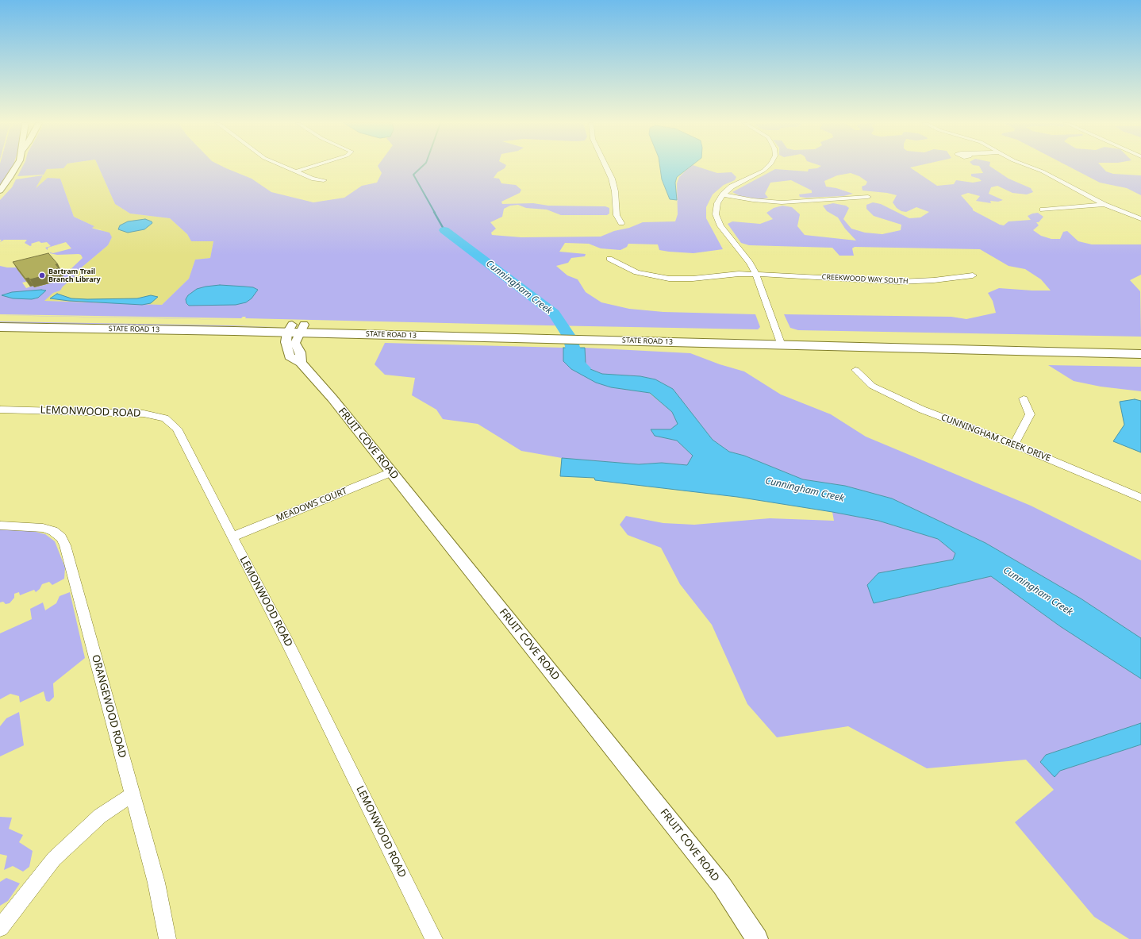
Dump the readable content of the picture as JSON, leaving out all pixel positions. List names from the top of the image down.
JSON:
{
  "streets": {
    "main road": ["STATE ROAD 13"],
    "street": [
      "CREEKWOOD WAY SOUTH",
      "LEMONWOOD ROAD",
      "CUNNINGHAM CREEK DRIVE",
      "FRUIT COVE ROAD",
      "MEADOWS COURT",
      "ORANGEWOOD ROAD"
    ]
  },
  "crossings": [
    ["STATE ROAD 13", "FRUIT COVE ROAD"],
    ["LEMONWOOD ROAD", "MEADOWS COURT"],
    ["FRUIT COVE ROAD", "MEADOWS COURT"]
  ],
  "water": ["Cunningham Creek"],
  "places": ["Bartram Trail Branch Library"]
}
